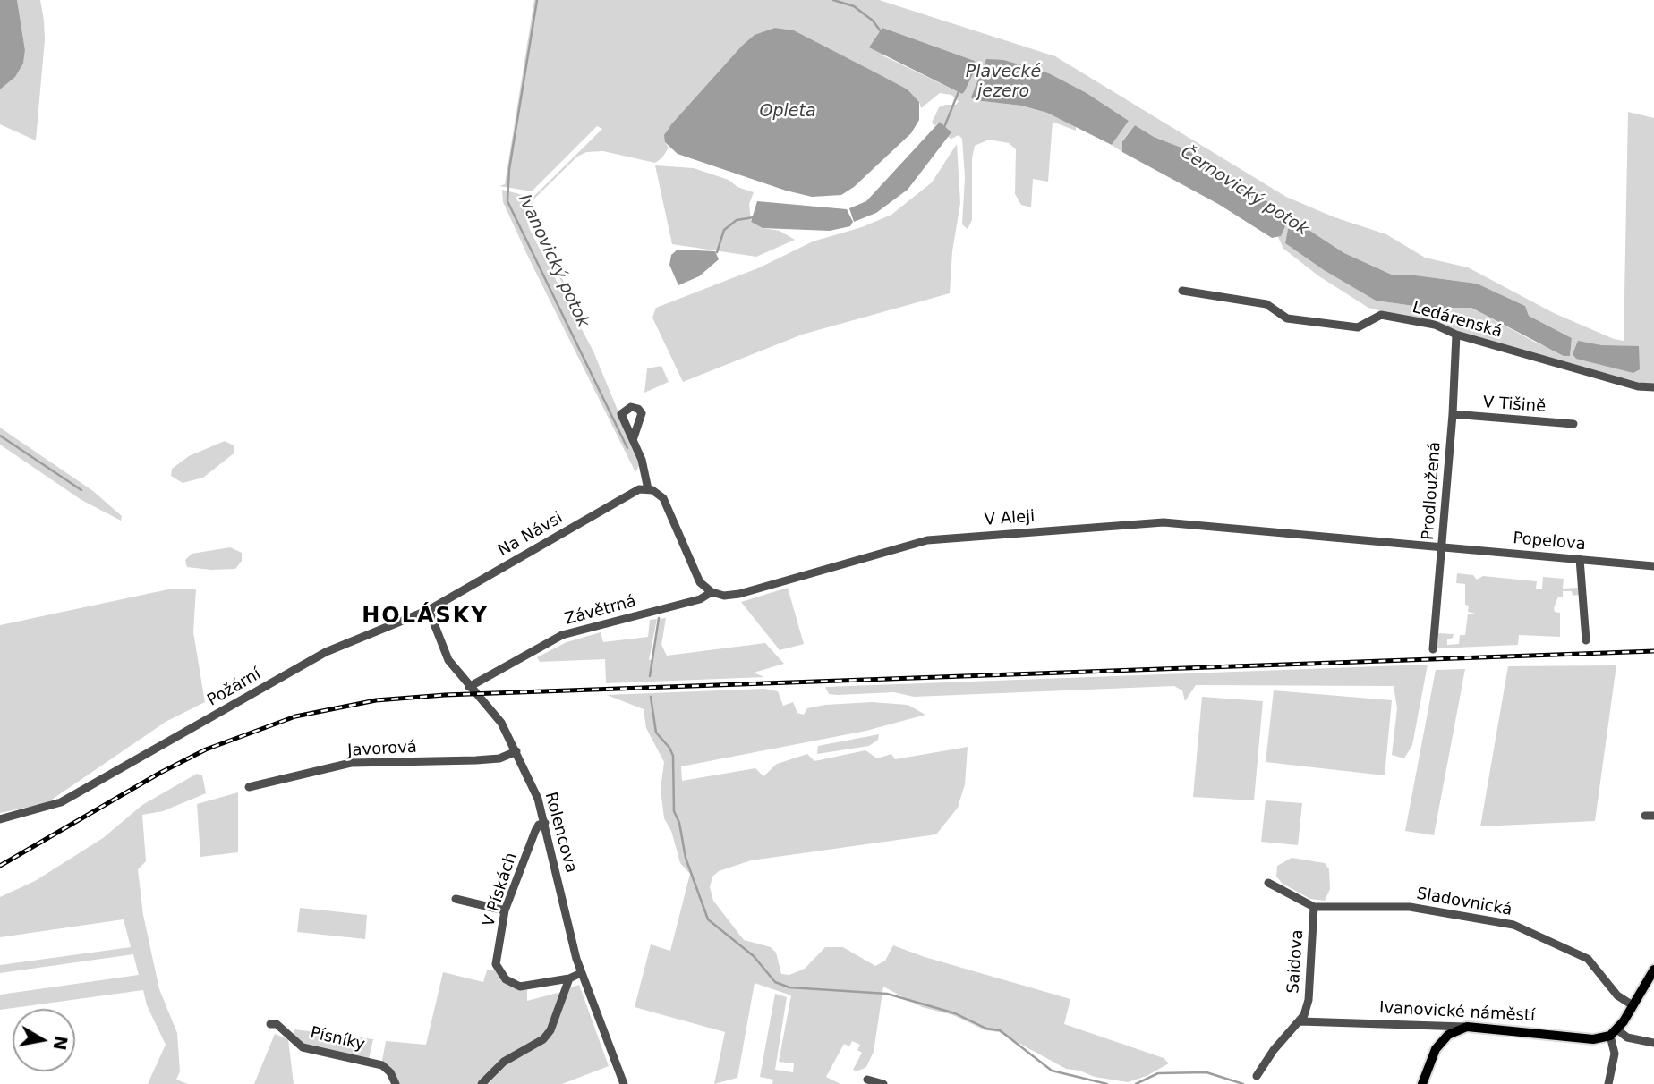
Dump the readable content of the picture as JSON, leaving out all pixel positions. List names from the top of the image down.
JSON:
{
  "streets": {
    "main road": ["Ivanovické náměstí"],
    "street": [
      "Ledárenská",
      "V Tišině",
      "Prodloužená",
      "V Aleji",
      "Na Návsi",
      "Popelova",
      "Závětrná",
      "Požární",
      "Javorová",
      "Rolencova",
      "V Pískách",
      "Sladovnická",
      "Saidova",
      "Písníky"
    ]
  },
  "crossings": [
    ["Ledárenská", "Prodloužená"],
    ["V Tišině", "Prodloužená"],
    ["Prodloužená", "V Aleji"],
    ["Prodloužená", "Popelova"],
    ["V Aleji", "Popelova"],
    ["V Aleji", "Závětrná"],
    ["Na Návsi", "Požární"],
    ["Na Návsi", "Rolencova"],
    ["Závětrná", "Rolencova"],
    ["Požární", "Rolencova"],
    ["Javorová", "Rolencova"],
    ["Rolencova", "V Pískách"],
    ["Sladovnická", "Saidova"],
    ["Saidova", "Ivanovické náměstí"]
  ],
  "districts": ["HOLÁSKY"],
  "water": [
    "Plavecké jezero",
    "Opleta",
    "Černovický potok",
    "Ivanovický potok"
  ],
  "north": "right"
}
